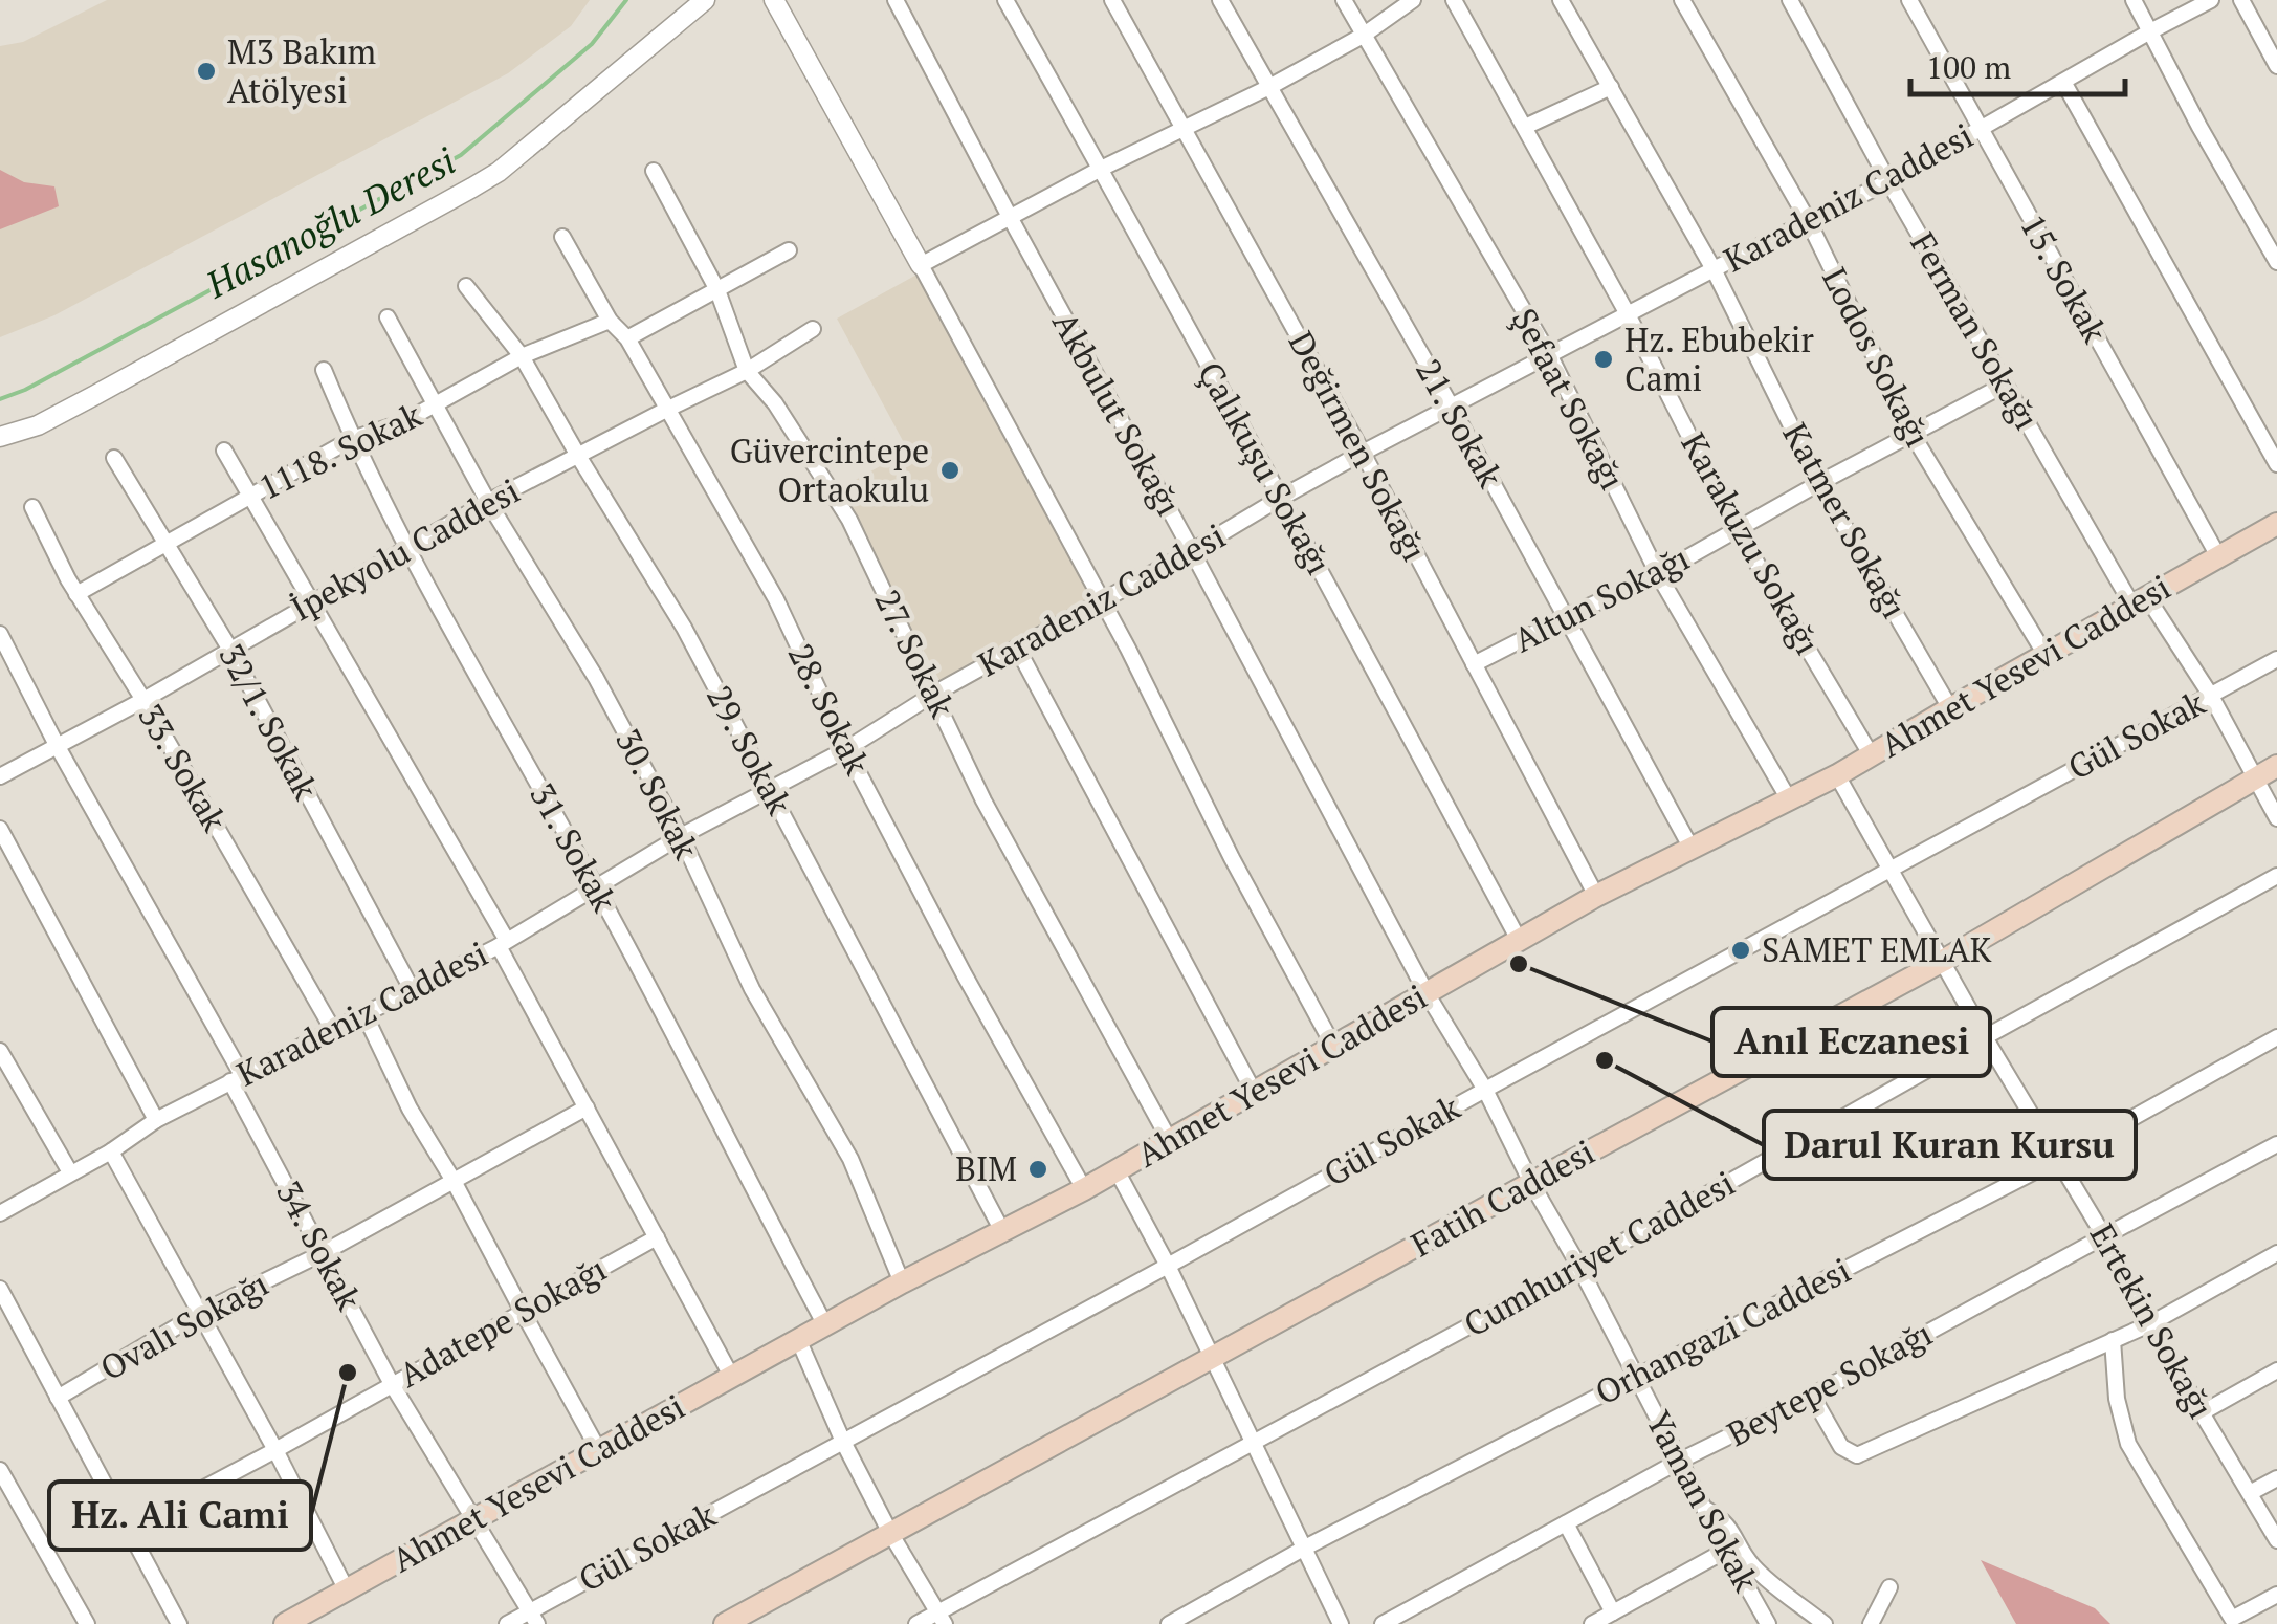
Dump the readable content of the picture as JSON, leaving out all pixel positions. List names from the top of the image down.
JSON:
{
  "streets": {
    "main road": ["Ahmet Yesevi Caddesi", "Fatih Caddesi"],
    "street": [
      "Karadeniz Caddesi",
      "15. Sokak",
      "Ferman Sokağı",
      "Lodos Sokağı",
      "Şefaat Sokağı",
      "Akbulut Sokağı",
      "21. Sokak",
      "Değirmen Sokağı",
      "1118. Sokak",
      "Çalıkuşu Sokağı",
      "Katmer Sokağı",
      "Karakuzu Sokağı",
      "İpekyolu Caddesi",
      "Altun Sokağı",
      "27. Sokak",
      "28. Sokak",
      "32/1. Sokak",
      "Gül Sokak",
      "29. Sokak",
      "33. Sokak",
      "30. Sokak",
      "31. Sokak",
      "34. Sokak",
      "Cumhuriyet Caddesi",
      "Ertekin Sokağı",
      "Adatepe Sokağı",
      "Ovalı Sokağı",
      "Orhangazi Caddesi",
      "Beytepe Sokağı",
      "Yaman Sokak"
    ]
  },
  "crossings": [
    ["Karadeniz Caddesi", "15. Sokak"],
    ["Karadeniz Caddesi", "Ferman Sokağı"],
    ["Karadeniz Caddesi", "Lodos Sokağı"],
    ["Karadeniz Caddesi", "Şefaat Sokağı"],
    ["Karadeniz Caddesi", "Akbulut Sokağı"],
    ["Karadeniz Caddesi", "21. Sokak"],
    ["Karadeniz Caddesi", "Değirmen Sokağı"],
    ["Karadeniz Caddesi", "Çalıkuşu Sokağı"],
    ["Karadeniz Caddesi", "Katmer Sokağı"],
    ["Karadeniz Caddesi", "Karakuzu Sokağı"],
    ["Karadeniz Caddesi", "27. Sokak"],
    ["Karadeniz Caddesi", "28. Sokak"],
    ["Karadeniz Caddesi", "32/1. Sokak"],
    ["Karadeniz Caddesi", "29. Sokak"],
    ["Karadeniz Caddesi", "33. Sokak"],
    ["Karadeniz Caddesi", "30. Sokak"],
    ["Karadeniz Caddesi", "31. Sokak"],
    ["Karadeniz Caddesi", "34. Sokak"],
    ["15. Sokak", "Ahmet Yesevi Caddesi"],
    ["Ferman Sokağı", "Altun Sokağı"],
    ["Ferman Sokağı", "Ahmet Yesevi Caddesi"],
    ["Ferman Sokağı", "Gül Sokak"],
    ["Ferman Sokağı", "Fatih Caddesi"],
    ["Lodos Sokağı", "Altun Sokağı"],
    ["Lodos Sokağı", "Ahmet Yesevi Caddesi"],
    ["Şefaat Sokağı", "Altun Sokağı"],
    ["Şefaat Sokağı", "Ahmet Yesevi Caddesi"],
    ["Akbulut Sokağı", "Ahmet Yesevi Caddesi"],
    ["Akbulut Sokağı", "Yaman Sokak"],
    ["21. Sokak", "Altun Sokağı"],
    ["21. Sokak", "Ahmet Yesevi Caddesi"],
    ["Değirmen Sokağı", "Altun Sokağı"],
    ["Değirmen Sokağı", "Ahmet Yesevi Caddesi"],
    ["1118. Sokak", "28. Sokak"],
    ["1118. Sokak", "32/1. Sokak"],
    ["1118. Sokak", "29. Sokak"],
    ["1118. Sokak", "33. Sokak"],
    ["1118. Sokak", "30. Sokak"],
    ["1118. Sokak", "31. Sokak"],
    ["Çalıkuşu Sokağı", "Ahmet Yesevi Caddesi"],
    ["Katmer Sokağı", "Altun Sokağı"],
    ["Katmer Sokağı", "Ahmet Yesevi Caddesi"],
    ["Karakuzu Sokağı", "Altun Sokağı"],
    ["Karakuzu Sokağı", "Ahmet Yesevi Caddesi"],
    ["İpekyolu Caddesi", "27. Sokak"],
    ["İpekyolu Caddesi", "28. Sokak"],
    ["İpekyolu Caddesi", "32/1. Sokak"],
    ["İpekyolu Caddesi", "29. Sokak"],
    ["İpekyolu Caddesi", "33. Sokak"],
    ["İpekyolu Caddesi", "30. Sokak"],
    ["İpekyolu Caddesi", "31. Sokak"],
    ["İpekyolu Caddesi", "34. Sokak"],
    ["27. Sokak", "Ahmet Yesevi Caddesi"],
    ["Ahmet Yesevi Caddesi", "28. Sokak"],
    ["Ahmet Yesevi Caddesi", "29. Sokak"],
    ["Ahmet Yesevi Caddesi", "30. Sokak"],
    ["Ahmet Yesevi Caddesi", "31. Sokak"],
    ["Ahmet Yesevi Caddesi", "34. Sokak"],
    ["Ahmet Yesevi Caddesi", "Ertekin Sokağı"],
    ["Ahmet Yesevi Caddesi", "Yaman Sokak"],
    ["Gül Sokak", "34. Sokak"],
    ["Gül Sokak", "Ertekin Sokağı"],
    ["Gül Sokak", "Yaman Sokak"],
    ["Fatih Caddesi", "Ertekin Sokağı"],
    ["Fatih Caddesi", "Yaman Sokak"],
    ["34. Sokak", "Adatepe Sokağı"],
    ["34. Sokak", "Ovalı Sokağı"],
    ["Cumhuriyet Caddesi", "Ertekin Sokağı"],
    ["Cumhuriyet Caddesi", "Yaman Sokak"],
    ["Ertekin Sokağı", "Orhangazi Caddesi"],
    ["Ertekin Sokağı", "Beytepe Sokağı"],
    ["Orhangazi Caddesi", "Yaman Sokak"],
    ["Beytepe Sokağı", "Yaman Sokak"]
  ],
  "water": ["Hasanoğlu Deresi"],
  "places": [
    "M3 Bakım Atölyesi",
    "Hz. Ebubekir Cami",
    "Güvercintepe Ortaokulu",
    "SAMET EMLAK",
    "Anıl Eczanesi",
    "Darul Kuran Kursu",
    "BIM",
    "Hz. Ali Cami"
  ],
  "scale_bar": "100 m"
}
